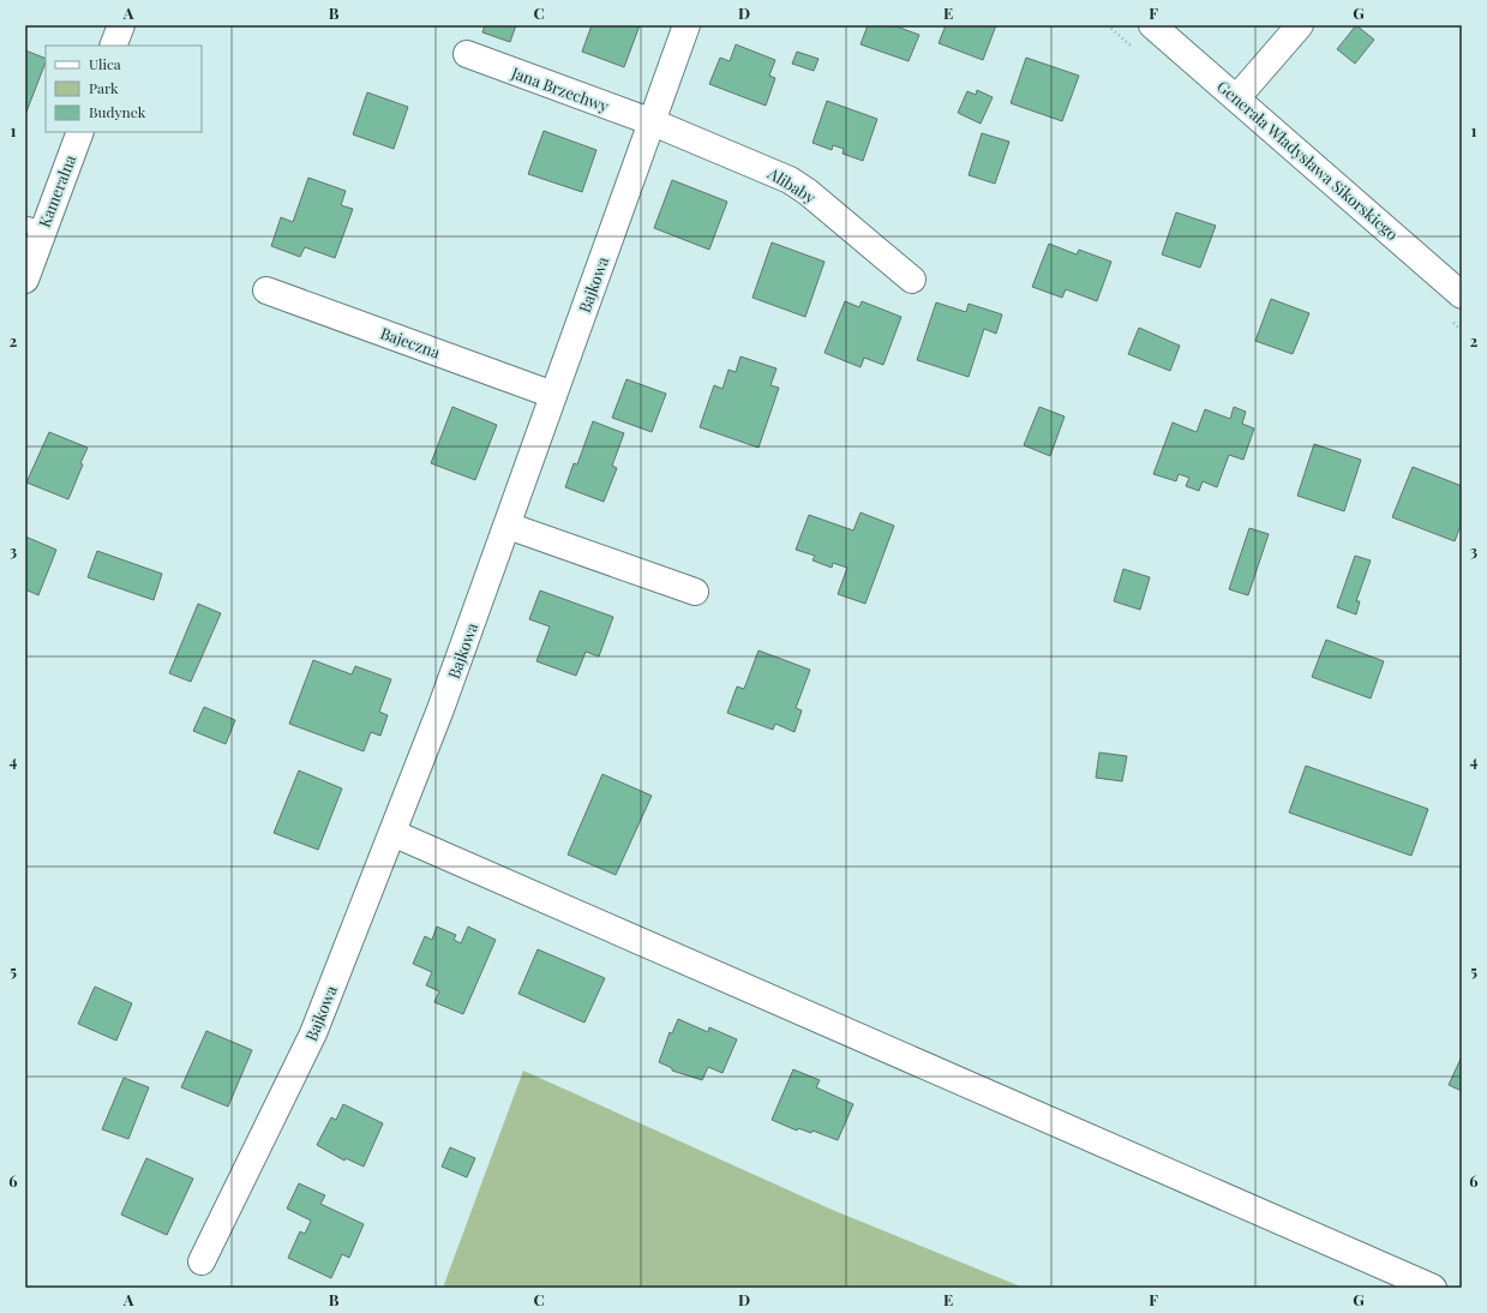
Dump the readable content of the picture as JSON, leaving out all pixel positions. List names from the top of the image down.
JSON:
{
  "streets": {
    "street": [
      "Jana Brzechwy",
      "Generała Władysława Sikorskiego",
      "Alibaby",
      "Kameralna",
      "Bajkowa",
      "Bajeczna"
    ]
  },
  "crossings": [
    ["Jana Brzechwy", "Alibaby"],
    ["Jana Brzechwy", "Bajkowa"],
    ["Alibaby", "Bajkowa"],
    ["Bajkowa", "Bajeczna"]
  ],
  "legend": ["Ulica", "Park", "Budynek"],
  "grid": {
    "columns": [
      "A",
      "B",
      "C",
      "D",
      "E",
      "F",
      "G"
    ],
    "rows": [
      "1",
      "2",
      "3",
      "4",
      "5",
      "6"
    ]
  }
}
